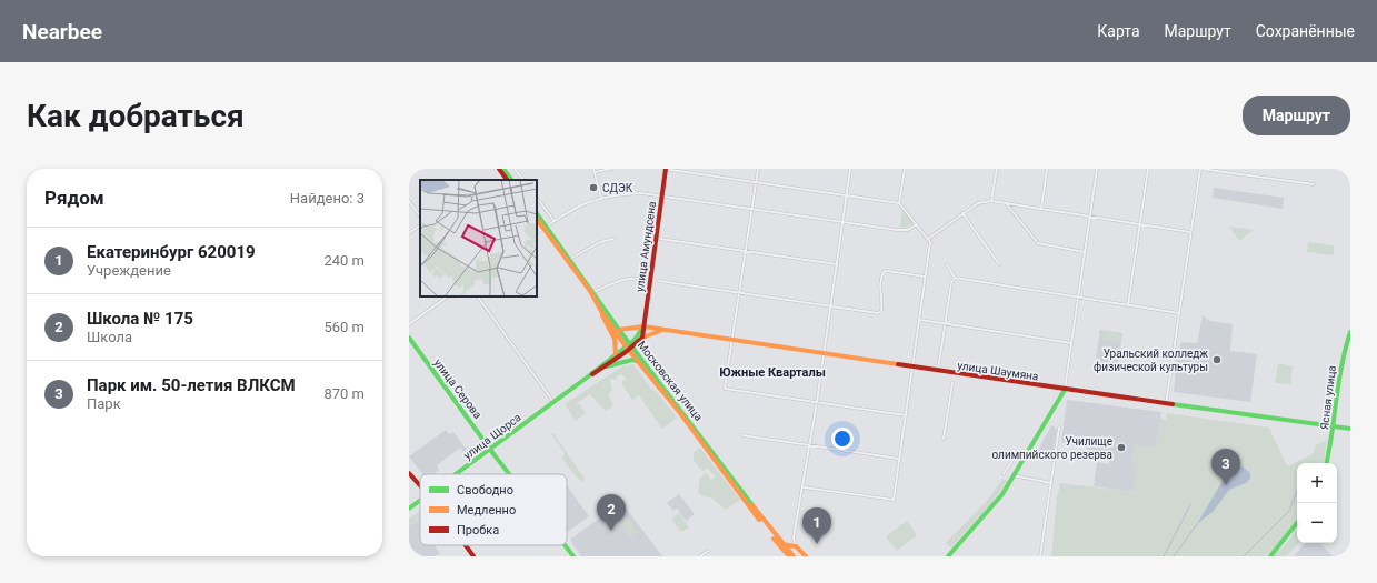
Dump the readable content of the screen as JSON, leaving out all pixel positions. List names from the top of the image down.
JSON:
{
  "streets": {
    "main road": [
      "улица Амундсена",
      "улица Шаумяна",
      "Московская улица",
      "улица Серова",
      "Ясная улица",
      "улица Щорса"
    ]
  },
  "crossings": [
    ["улица Амундсена", "улица Шаумяна"],
    ["улица Амундсена", "улица Щорса"],
    ["улица Шаумяна", "Ясная улица"],
    ["улица Шаумяна", "улица Щорса"],
    ["Московская улица", "улица Щорса"],
    ["улица Серова", "улица Щорса"]
  ],
  "districts": ["Южные Кварталы"],
  "places": ["СДЭК", "Уральский колледж физической культуры", "Училище олимпийского резерва"],
  "legend": ["Свободно", "Медленно", "Пробка"],
  "page": {
    "header": "Nearbee",
    "nav": ["Карта", "Маршрут", "Сохранённые"],
    "buttons": "Маршрут",
    "title": "Как добраться",
    "heading": ["Рядом", "Найдено: 3"],
    "list": [
      {
        "mark": "1",
        "name": "Екатеринбург 620019",
        "note": "Учреждение",
        "value": "240 m"
      },
      {
        "mark": "2",
        "name": "Школа № 175",
        "note": "Школа",
        "value": "560 m"
      },
      {
        "mark": "3",
        "name": "Парк им. 50-летия ВЛКСМ",
        "note": "Парк",
        "value": "870 m"
      }
    ],
    "pins": ["3", "2", "1"],
    "map_buttons": ["+", "−"]
  }
}
